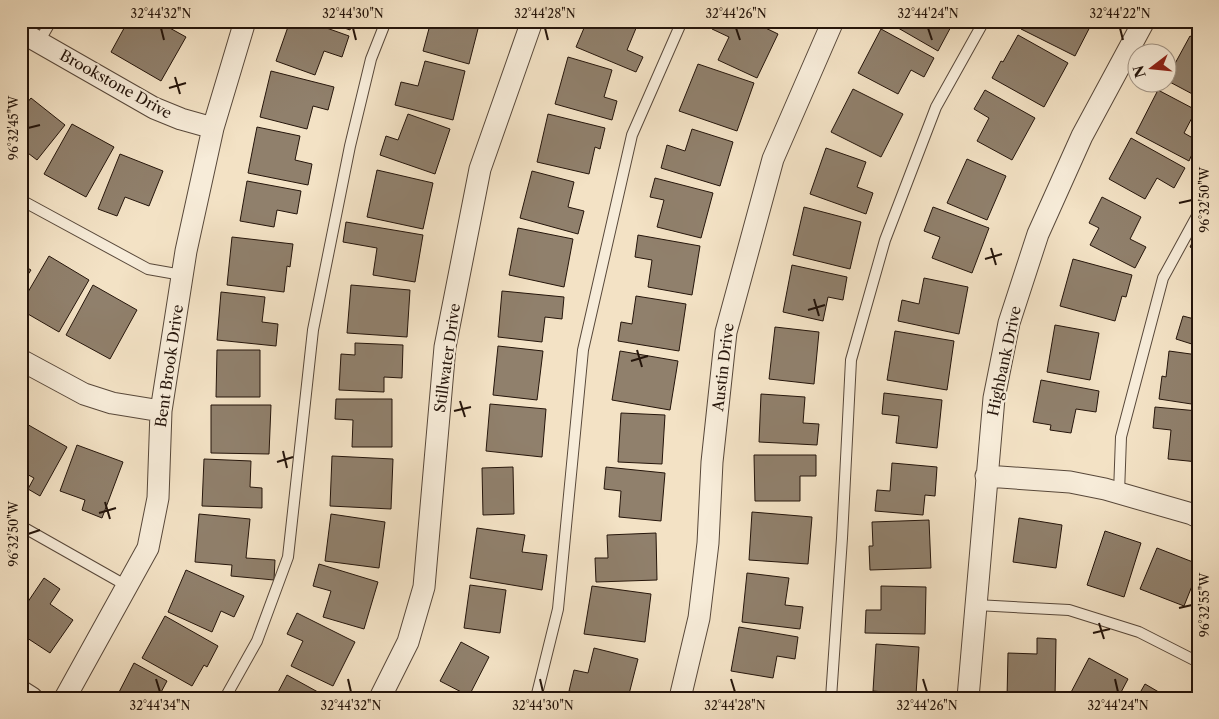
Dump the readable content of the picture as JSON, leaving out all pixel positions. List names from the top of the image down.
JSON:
{
  "streets": {
    "street": [
      "Brookstone Drive",
      "Stillwater Drive",
      "Highbank Drive",
      "Bent Brook Drive",
      "Austin Drive"
    ]
  },
  "crossings": [
    ["Brookstone Drive", "Bent Brook Drive"]
  ],
  "north": "left",
  "coordinates": [
    "32°44'32\"N",
    "32°44'30\"N",
    "32°44'28\"N",
    "32°44'26\"N",
    "32°44'24\"N",
    "32°44'22\"N",
    "96°32'45\"W",
    "96°32'50\"W",
    "96°32'55\"W",
    "32°44'34\"N"
  ]
}
